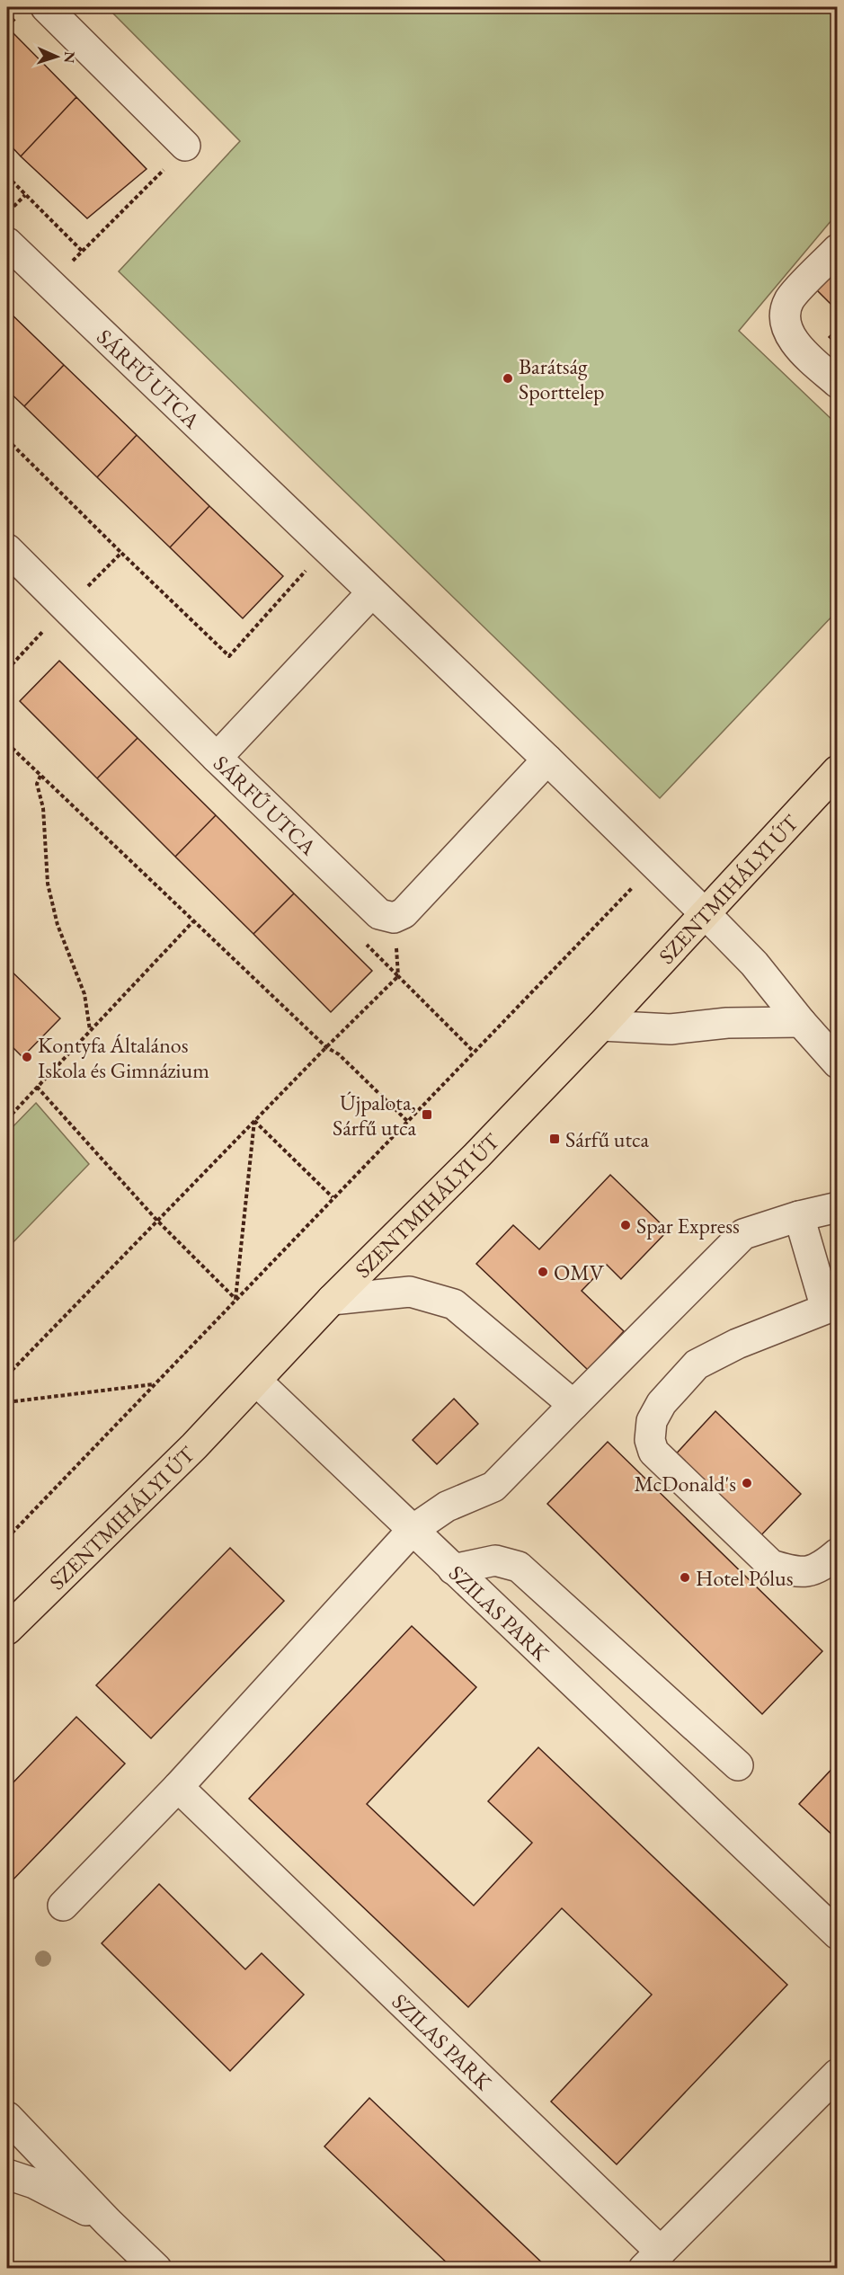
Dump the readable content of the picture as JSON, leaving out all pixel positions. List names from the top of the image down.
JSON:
{
  "streets": {
    "main road": ["SZENTMIHÁLYI ÚT"],
    "street": ["SÁRFŰ UTCA", "SZILAS PARK"]
  },
  "crossings": [
    ["SÁRFŰ UTCA", "SZENTMIHÁLYI ÚT"],
    ["SZENTMIHÁLYI ÚT", "SZILAS PARK"]
  ],
  "places": {
    "other": [
      "Barátság Sporttelep",
      "Kontyfa Általános Iskola és Gimnázium",
      "Spar Express",
      "OMV",
      "McDonald's",
      "Hotel Pólus"
    ],
    "transit": ["Újpalota, Sárfű utca", "Sárfű utca"]
  },
  "north": "right"
}
